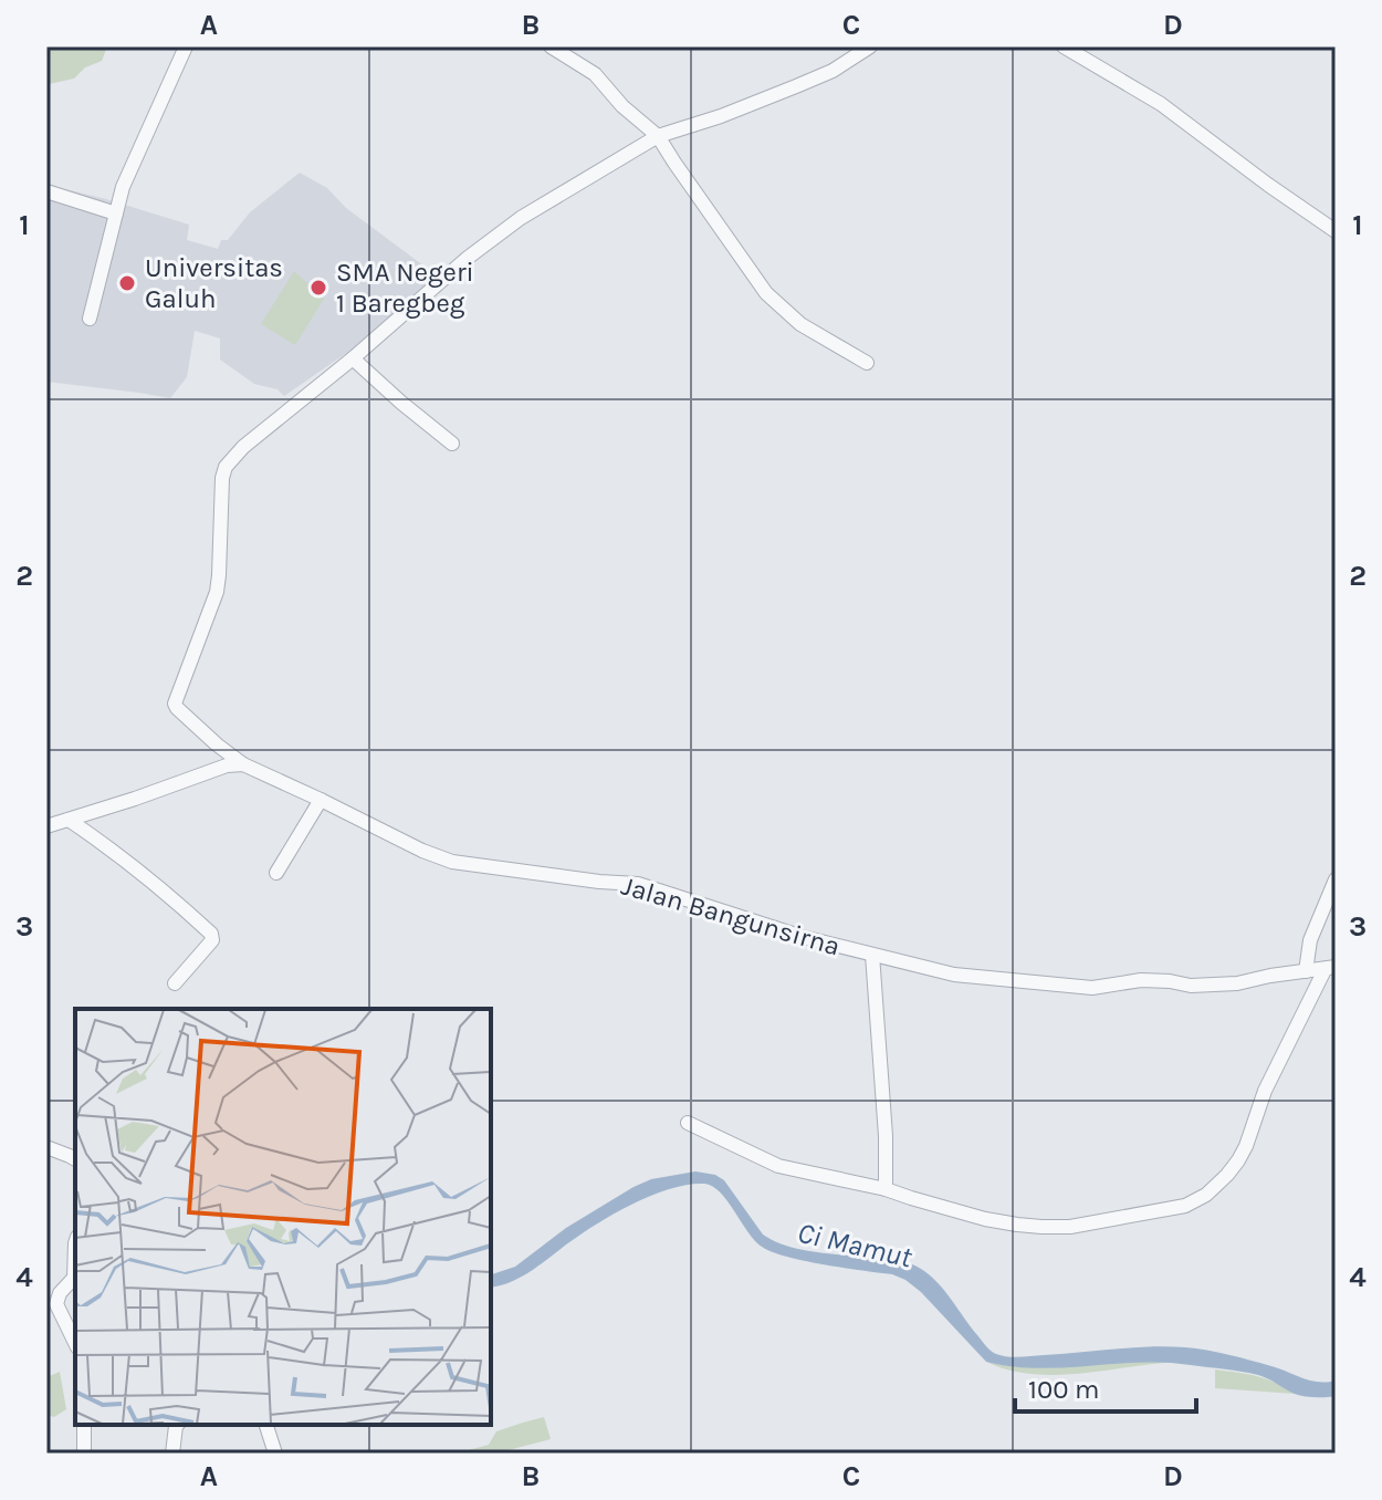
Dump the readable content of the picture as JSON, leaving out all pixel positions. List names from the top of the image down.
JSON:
{
  "streets": {
    "street": ["Jalan Bangunsirna"]
  },
  "water": ["Ci Mamut"],
  "places": ["Universitas Galuh", "SMA Negeri 1 Baregbeg"],
  "scale_bar": "100 m",
  "grid": {
    "columns": [
      "A",
      "B",
      "C",
      "D"
    ],
    "rows": [
      "1",
      "2",
      "3",
      "4"
    ]
  }
}
